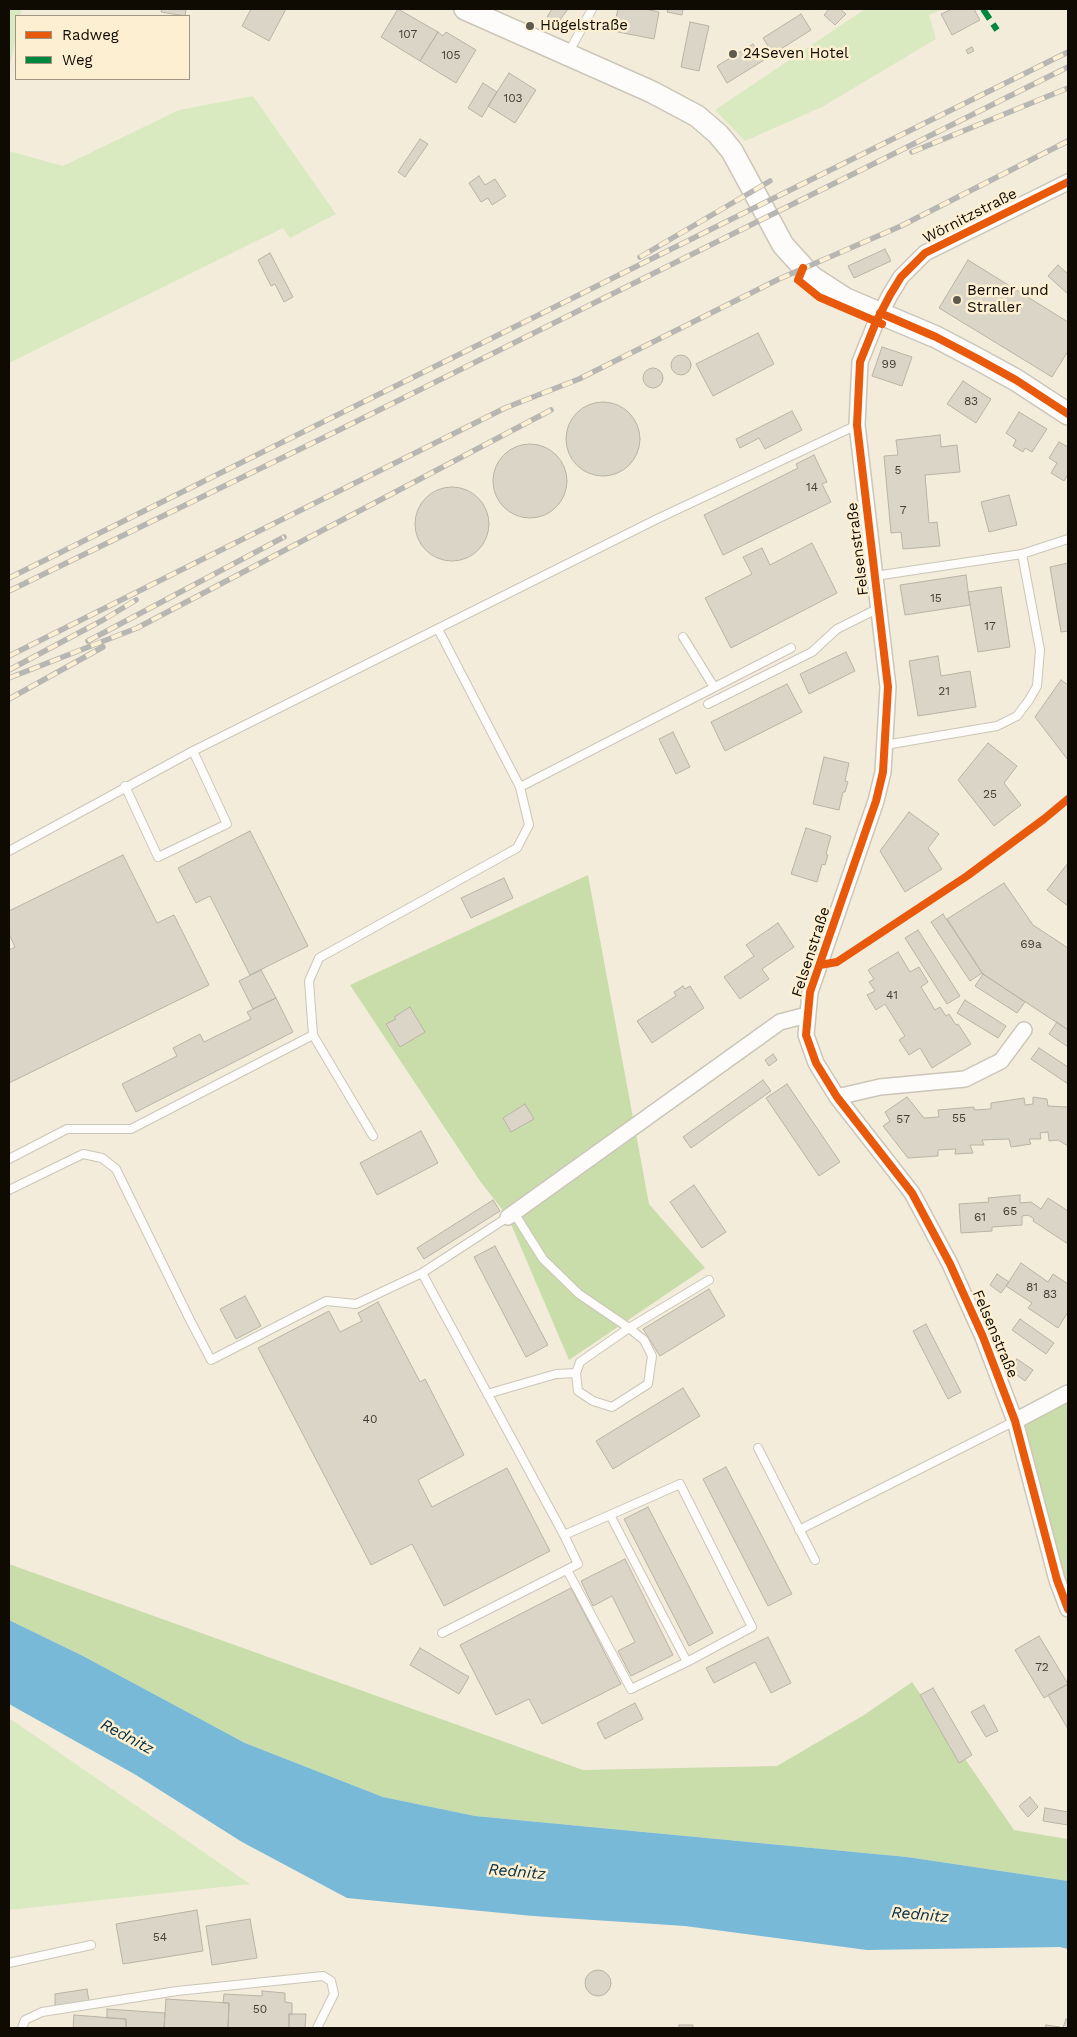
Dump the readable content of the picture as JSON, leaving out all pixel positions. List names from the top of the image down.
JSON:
{
  "streets": {
    "street": ["Wörnitzstraße", "Felsenstraße"]
  },
  "crossings": [
    ["Wörnitzstraße", "Felsenstraße"]
  ],
  "water": ["Rednitz"],
  "places": ["Hügelstraße", "24Seven Hotel", "Berner und Straller"],
  "house_numbers": [
    "107",
    "105",
    "103",
    "99",
    "83",
    "5",
    "14",
    "7",
    "15",
    "17",
    "21",
    "25",
    "69a",
    "41",
    "55",
    "57",
    "65",
    "61",
    "81",
    "83",
    "40",
    "72",
    "54",
    "50"
  ],
  "legend": ["Radweg", "Weg"]
}
